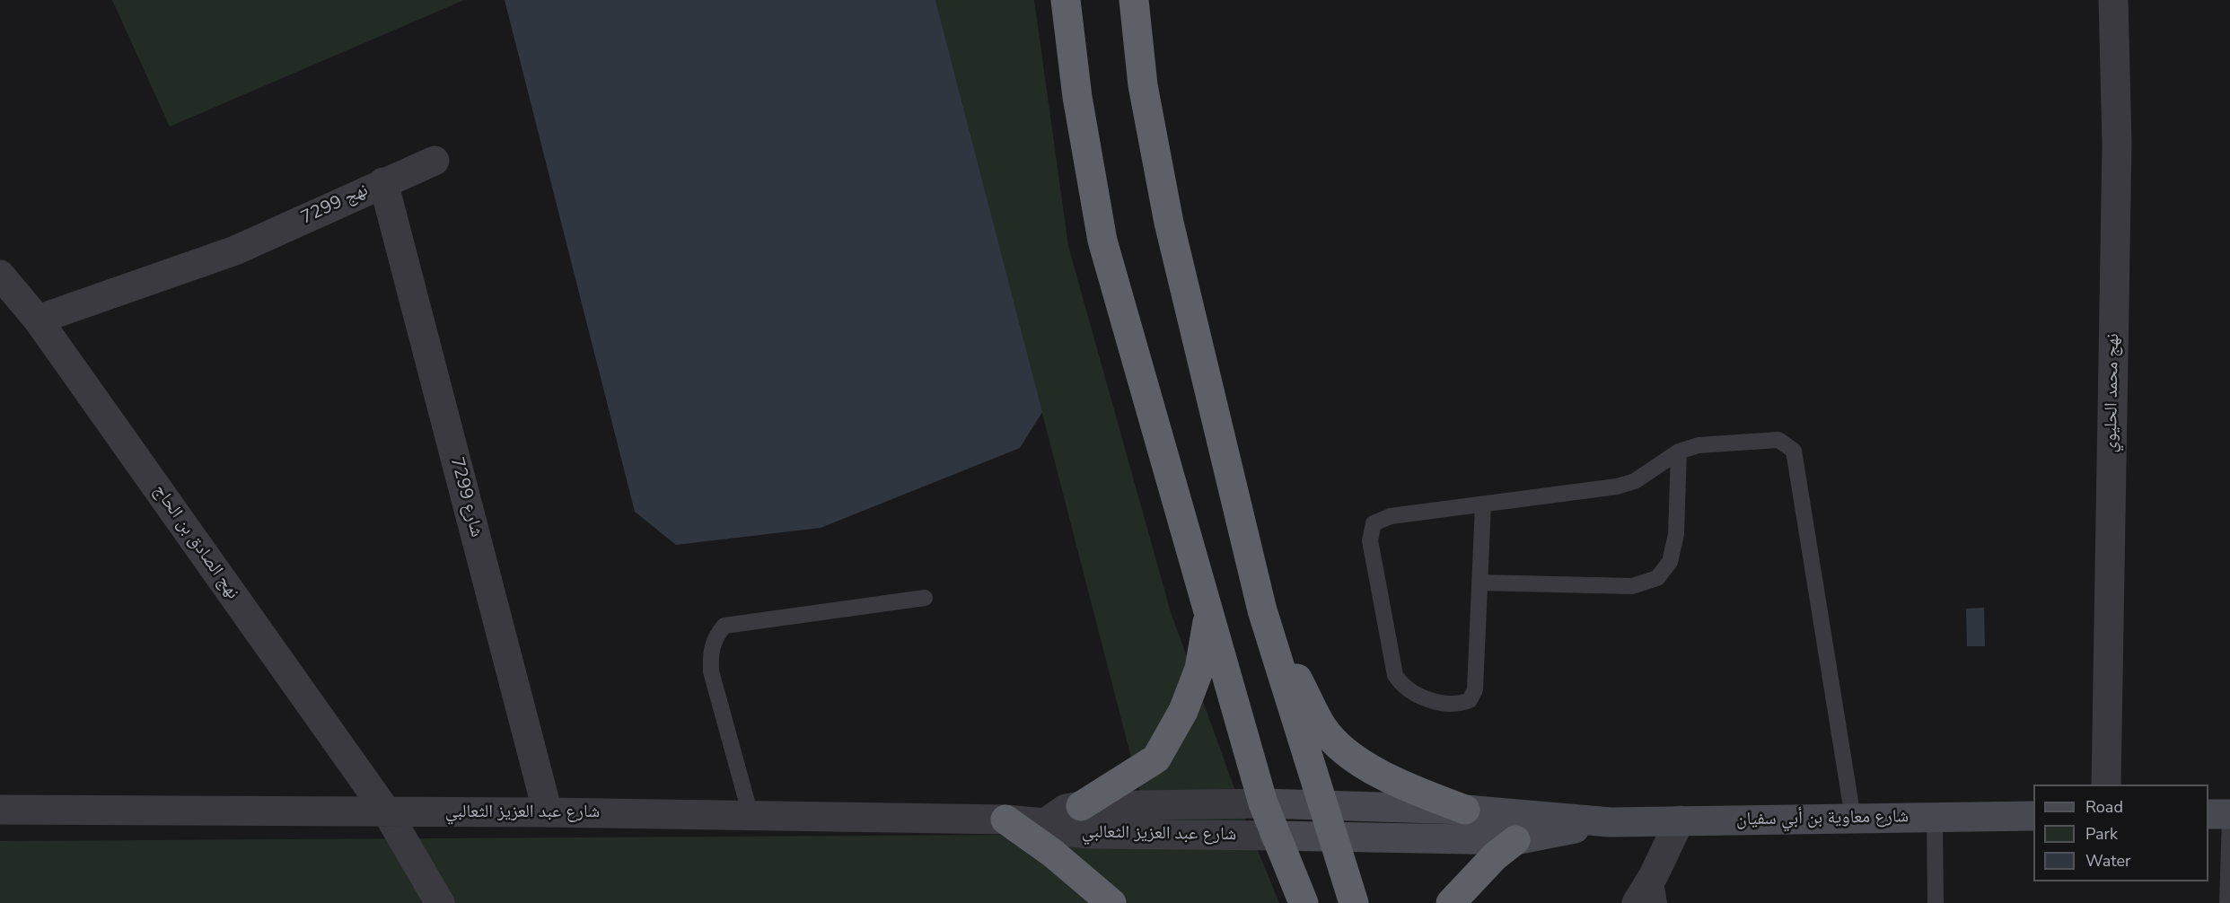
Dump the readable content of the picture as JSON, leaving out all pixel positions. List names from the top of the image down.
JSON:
{
  "streets": {
    "main road": ["شارع معاوية بن أبي سفيان"],
    "street": [
      "نهج 7299",
      "نهج محمد الحليوي",
      "شارع 7299",
      "نهج الصادق بن الحاج",
      "شارع عبد العزيز الثعالبي"
    ]
  },
  "crossings": [
    ["نهج 7299", "شارع 7299"],
    ["نهج 7299", "نهج الصادق بن الحاج"],
    ["شارع 7299", "شارع عبد العزيز الثعالبي"],
    ["نهج الصادق بن الحاج", "شارع عبد العزيز الثعالبي"],
    ["شارع عبد العزيز الثعالبي", "شارع معاوية بن أبي سفيان"]
  ],
  "legend": ["Road", "Park", "Water"]
}
